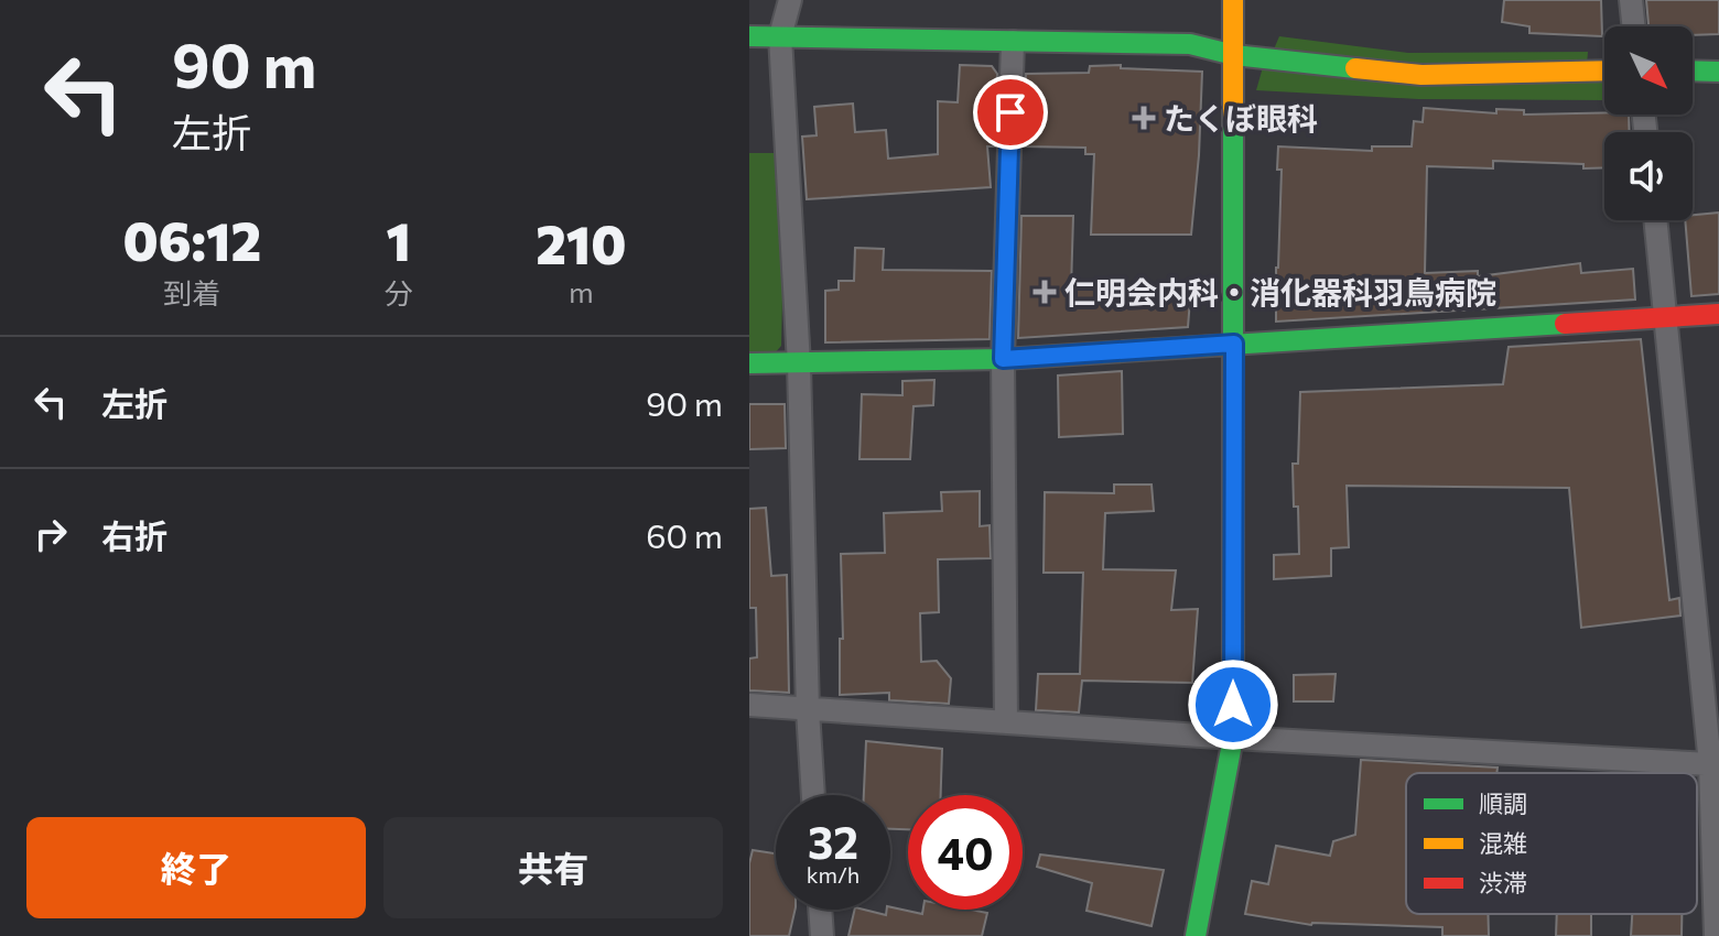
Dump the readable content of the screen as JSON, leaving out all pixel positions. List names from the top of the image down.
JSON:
{
  "places": {
    "health": ["たくぼ眼科", "仁明会内科・消化器科羽鳥病院"]
  },
  "legend": ["順調", "混雑", "渋滞"],
  "north": "bottom right",
  "page": {
    "turn": ["90 m", "左折"],
    "eta": [
      "06:12",
      "到着",
      "1",
      "分",
      "210",
      "m"
    ],
    "list": [
      {
        "name": "左折",
        "value": "90 m"
      },
      {
        "name": "右折",
        "value": "60 m"
      }
    ],
    "speed": "32 km/h",
    "limit": "40",
    "buttons": ["終了", "共有"]
  }
}
